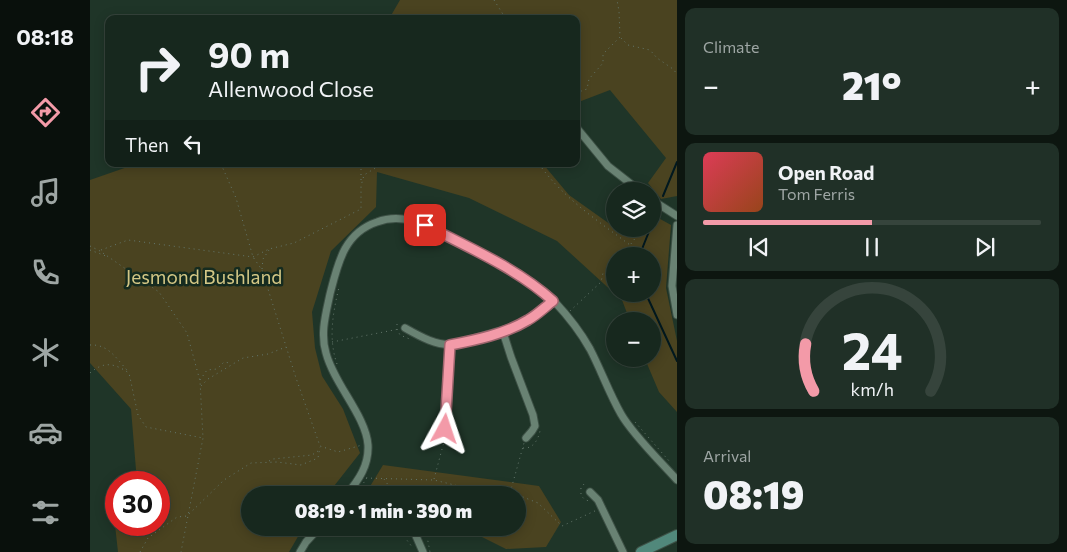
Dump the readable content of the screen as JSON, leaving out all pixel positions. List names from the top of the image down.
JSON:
{
  "parks": ["Jesmond Bushland"],
  "page": {
    "tabs": "08:18",
    "tile": [
      "Climate",
      ["Arrival", "08:19"]
    ],
    "turn": ["90 m", "Allenwood Close"],
    "heat": ["−", "21°", "+"],
    "then": "Then",
    "song": ["Open Road", "Tom Ferris"],
    "map_buttons": ["+", "−"],
    "limit": "30",
    "trip": "08:19 · 1 min · 390 m",
    "gauge": ["24", "km/h"]
  }
}
